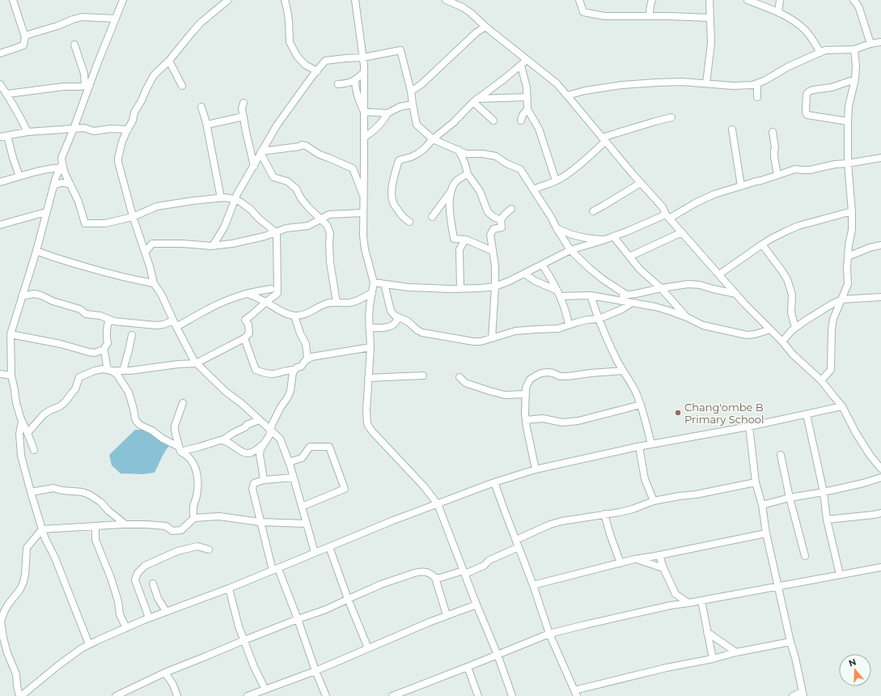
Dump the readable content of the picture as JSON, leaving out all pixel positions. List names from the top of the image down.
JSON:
{
  "places": ["Chang'ombe B Primary School"],
  "north": "top"
}
